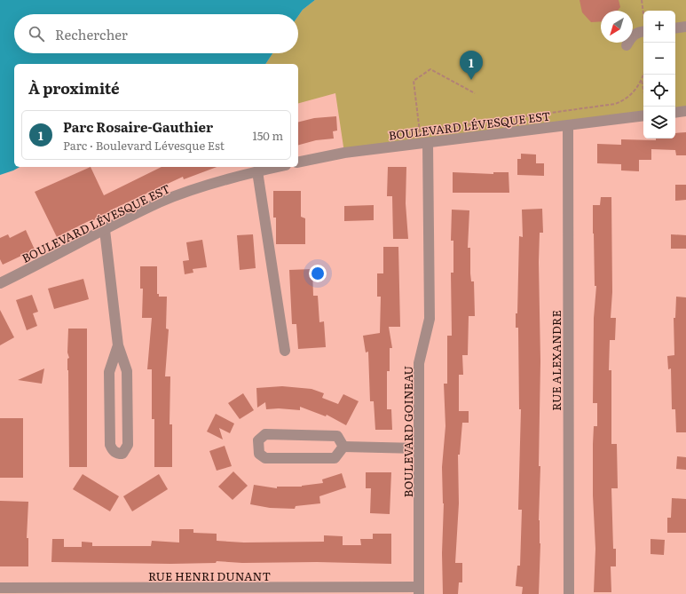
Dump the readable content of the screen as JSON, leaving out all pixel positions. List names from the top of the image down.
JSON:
{
  "streets": {
    "street": [
      "BOULEVARD LÉVESQUE EST",
      "RUE ALEXANDRE",
      "BOULEVARD GOINEAU",
      "RUE HENRI DUNANT"
    ]
  },
  "crossings": [
    ["BOULEVARD LÉVESQUE EST", "RUE ALEXANDRE"],
    ["BOULEVARD LÉVESQUE EST", "BOULEVARD GOINEAU"],
    ["BOULEVARD GOINEAU", "RUE HENRI DUNANT"]
  ],
  "north": "bottom left",
  "page": {
    "map_buttons": ["+", "−"],
    "search": "Rechercher",
    "pins": "1",
    "heading": "À proximité",
    "list": [
      {
        "mark": "1",
        "name": "Parc Rosaire-Gauthier",
        "note": "Parc · Boulevard Lévesque Est",
        "value": "150 m"
      }
    ]
  }
}
